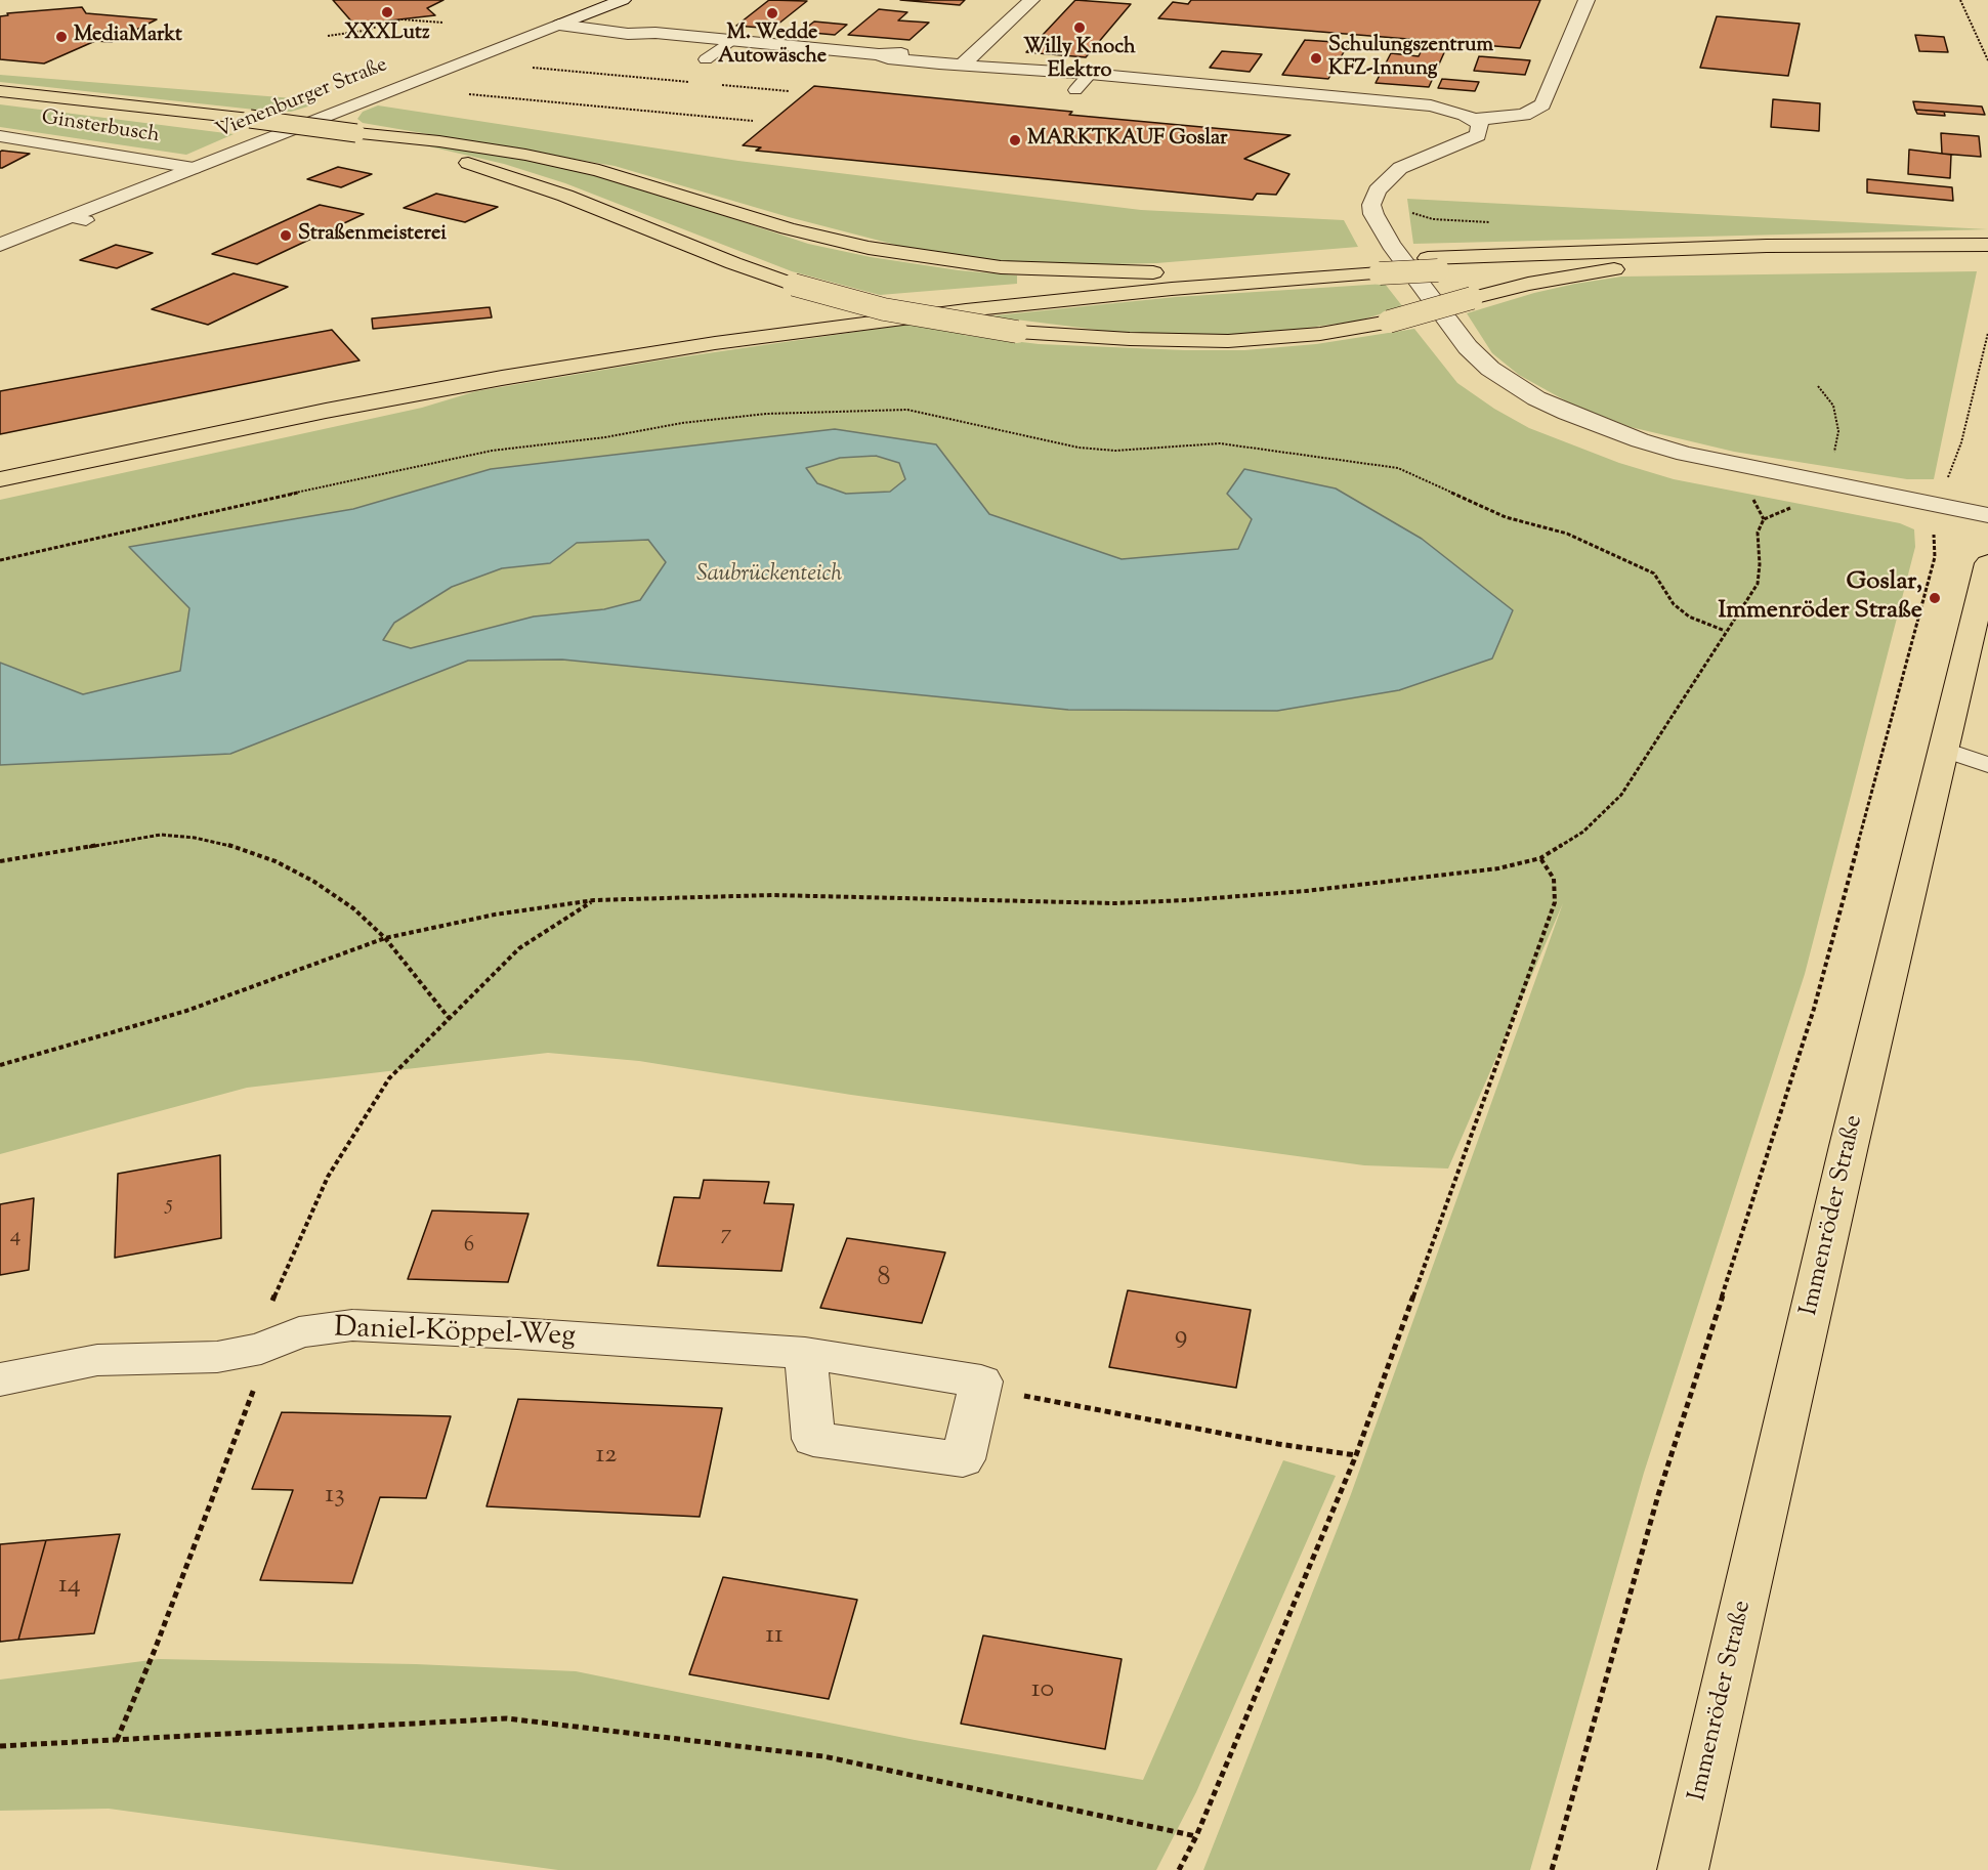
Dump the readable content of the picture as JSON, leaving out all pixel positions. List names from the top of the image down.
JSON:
{
  "streets": {
    "main road": ["Immenröder Straße"],
    "street": ["Vienenburger Straße", "Ginsterbusch", "Daniel-Köppel-Weg"]
  },
  "crossings": [
    ["Vienenburger Straße", "Ginsterbusch"]
  ],
  "water": ["Saubrückenteich"],
  "places": [
    "XXXLutz",
    "M. Wedde Autowäsche",
    "Willy Knoch Elektro",
    "MediaMarkt",
    "Schulungszentrum KFZ-Innung",
    "MARKTKAUF Goslar",
    "Straßenmeisterei",
    "Goslar, Immenröder Straße"
  ],
  "house_numbers": [
    "5",
    "7",
    "4",
    "6",
    "8",
    "9",
    "12",
    "13",
    "14",
    "11",
    "10"
  ]
}
